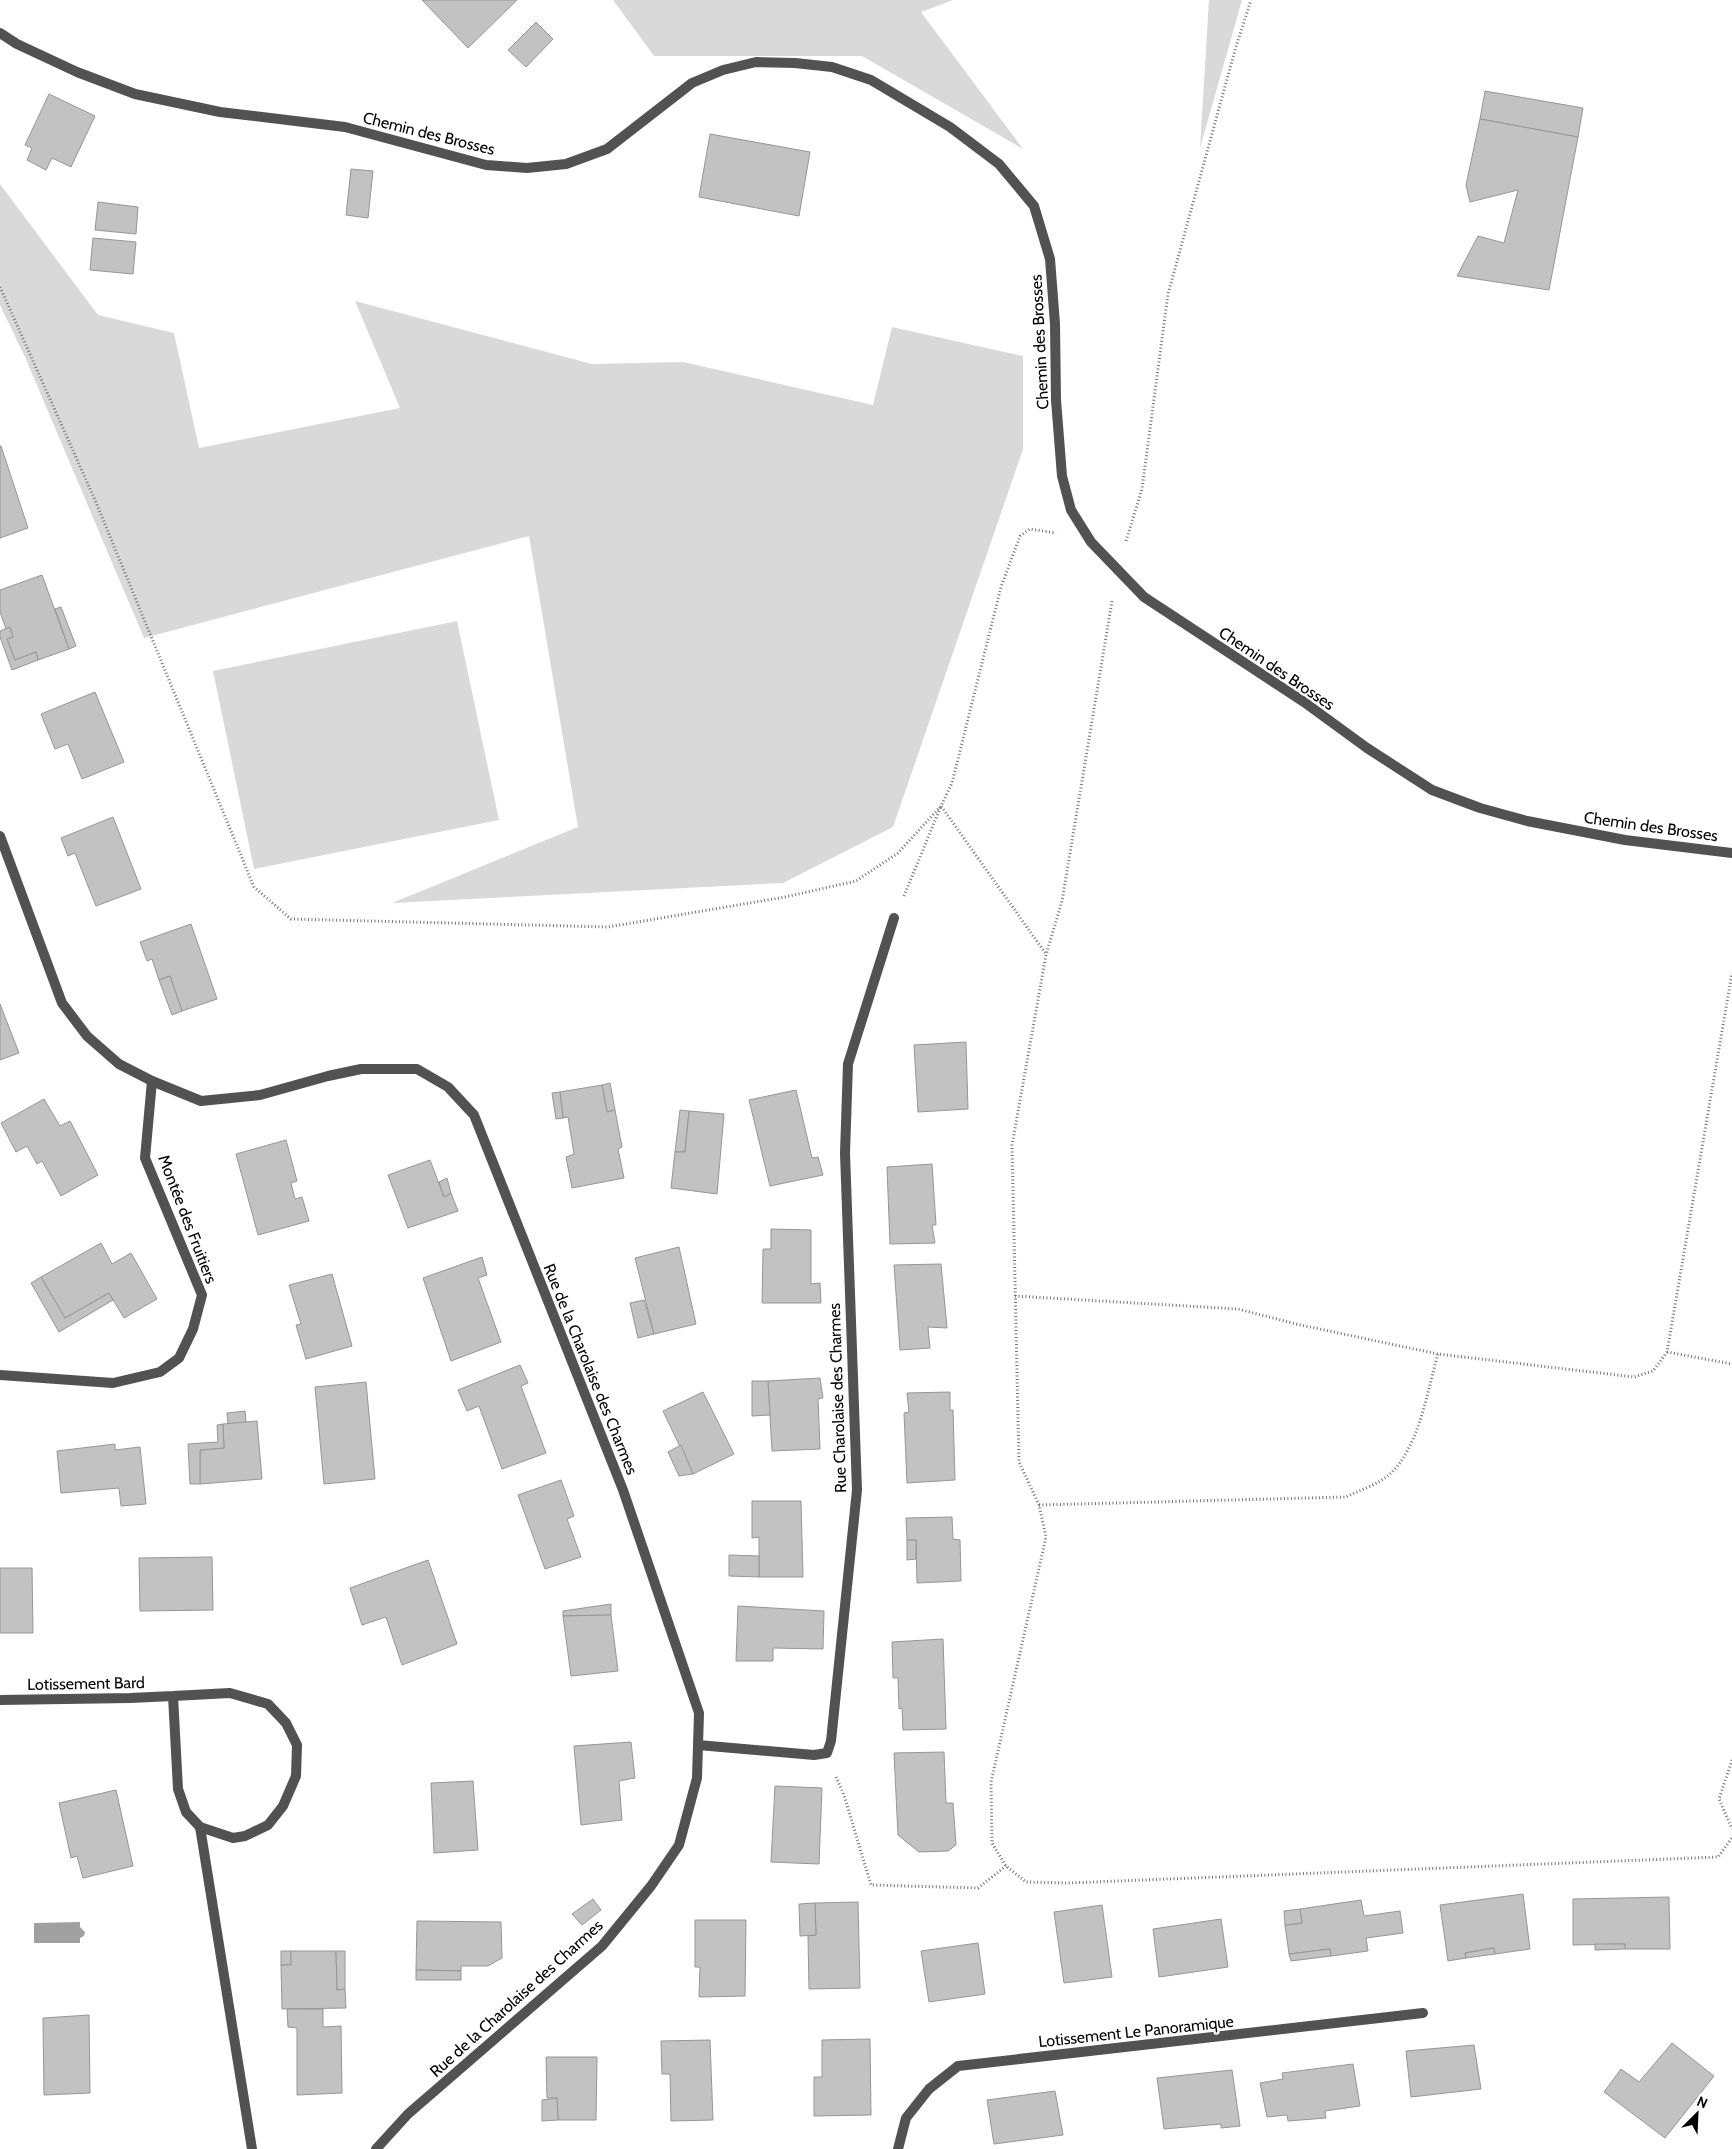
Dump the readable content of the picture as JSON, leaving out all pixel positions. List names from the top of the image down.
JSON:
{
  "streets": {
    "street": [
      "Chemin des Brosses",
      "Montée des Fruitiers",
      "Rue de la Charolaise des Charmes",
      "Rue Charolaise des Charmes",
      "Lotissement Bard",
      "Lotissement Le Panoramique"
    ]
  },
  "crossings": [
    ["Montée des Fruitiers", "Rue de la Charolaise des Charmes"]
  ],
  "north": "top right"
}
